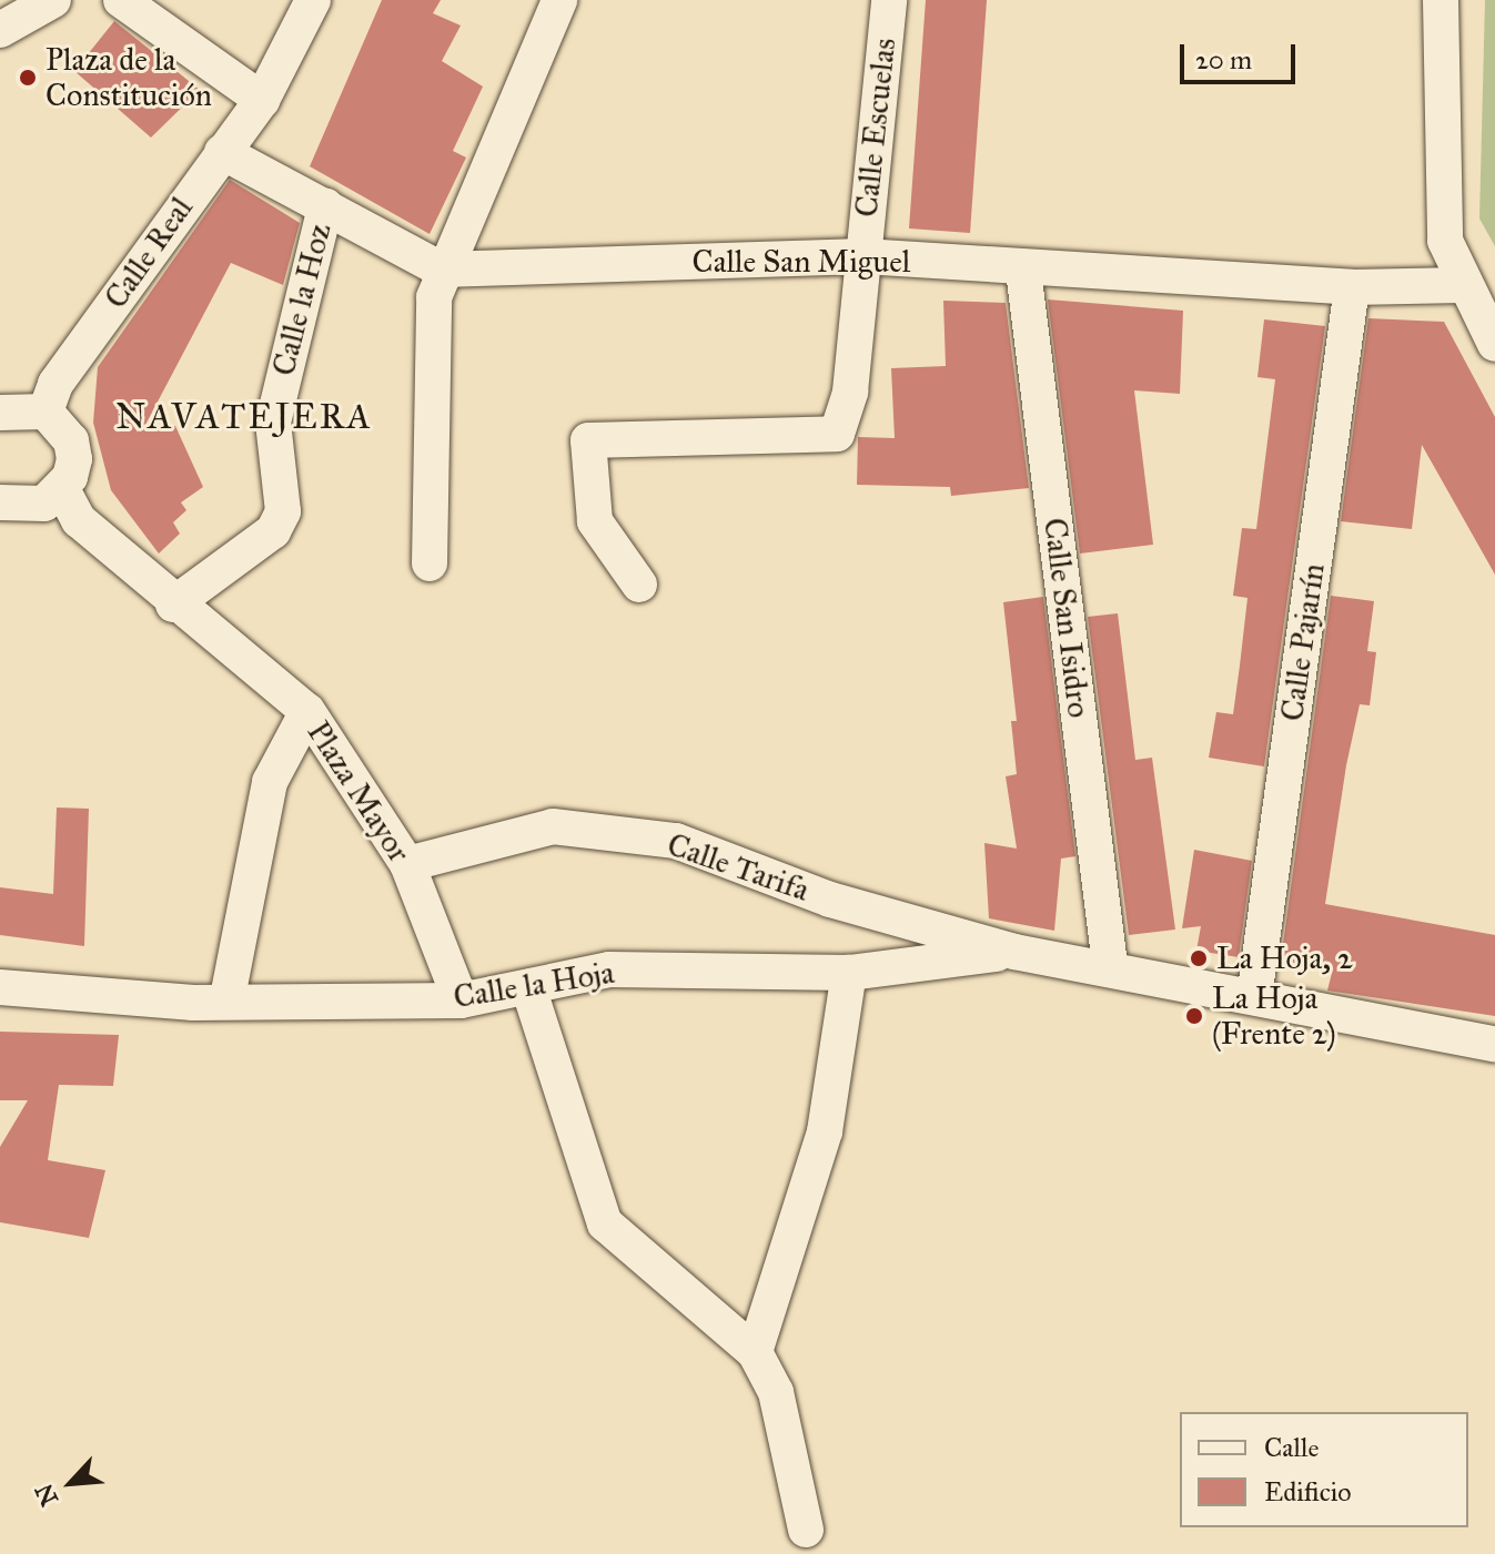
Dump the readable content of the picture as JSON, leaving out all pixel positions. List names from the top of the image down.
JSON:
{
  "streets": {
    "street": [
      "Calle Escuelas",
      "Calle Real",
      "Calle San Miguel",
      "Calle la Hoz",
      "Calle San Isidro",
      "Calle Pajarín",
      "Plaza Mayor",
      "Calle Tarifa",
      "Calle la Hoja"
    ]
  },
  "crossings": [
    ["Calle Escuelas", "Calle San Miguel"],
    ["Calle San Miguel", "Calle San Isidro"],
    ["Calle San Miguel", "Calle Pajarín"],
    ["Plaza Mayor", "Calle Tarifa"],
    ["Plaza Mayor", "Calle la Hoja"],
    ["Calle Tarifa", "Calle la Hoja"]
  ],
  "districts": ["NAVATEJERA"],
  "places": ["Plaza de la Constitución", "La Hoja, 2", "La Hoja (Frente 2)"],
  "legend": ["Calle", "Edificio"],
  "scale_bar": "20 m",
  "north": "bottom left"
}
